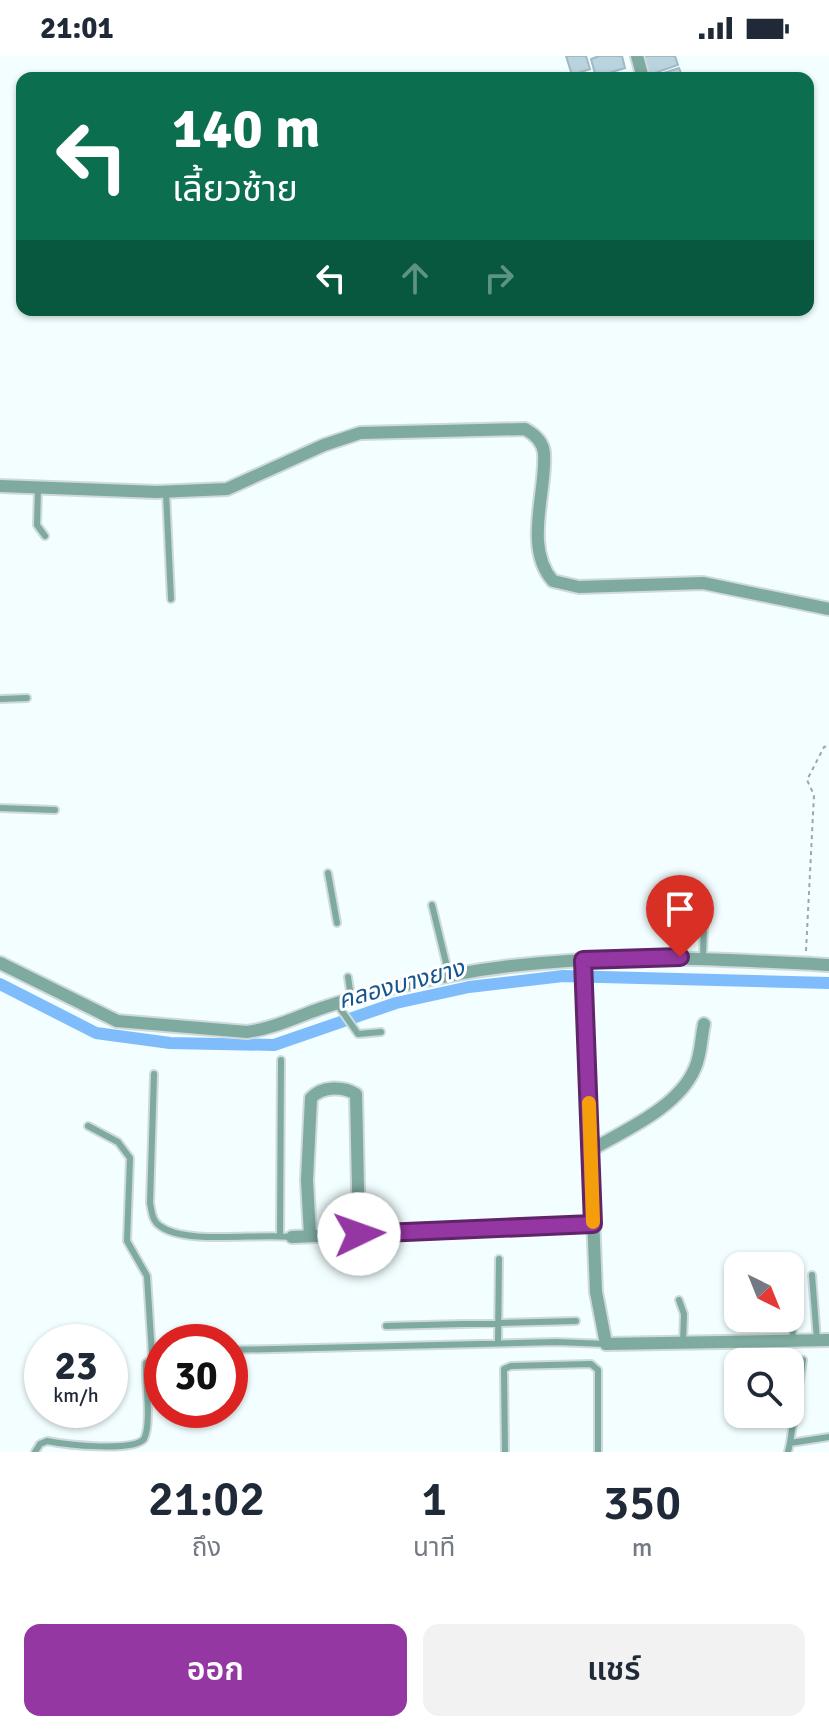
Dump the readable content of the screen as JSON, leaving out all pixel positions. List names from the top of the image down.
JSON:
{
  "water": ["คลองบางยาง"],
  "north": "bottom right",
  "page": {
    "status": "21:01",
    "turn": ["140 m", "เลี้ยวซ้าย"],
    "speed": "23 km/h",
    "limit": "30",
    "eta": [
      "21:02",
      "ถึง",
      "1",
      "นาที",
      "350",
      "m"
    ],
    "buttons": ["ออก", "แชร์"]
  }
}
